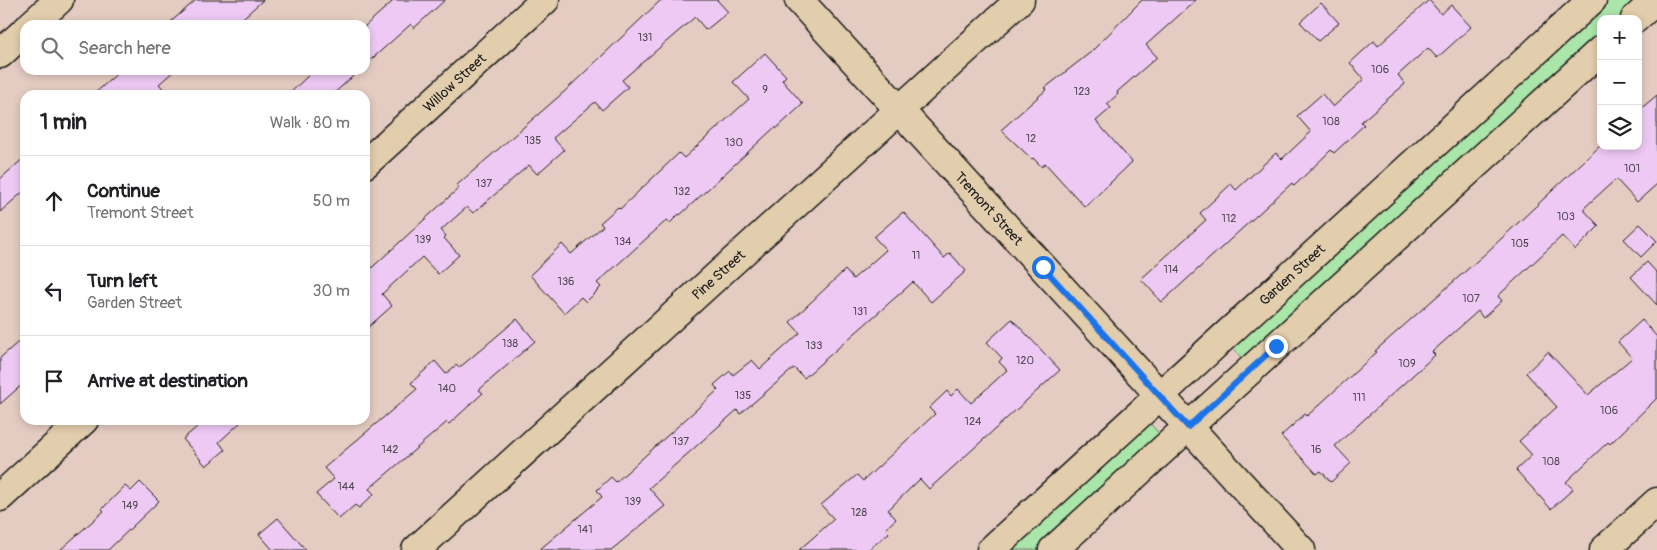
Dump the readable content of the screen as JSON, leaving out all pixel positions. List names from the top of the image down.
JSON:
{
  "streets": {
    "street": [
      "Willow Street",
      "Tremont Street",
      "Pine Street",
      "Garden Street"
    ]
  },
  "crossings": [
    ["Tremont Street", "Pine Street"],
    ["Tremont Street", "Garden Street"]
  ],
  "house_numbers": [
    "131",
    "106",
    "9",
    "123",
    "108",
    "12",
    "135",
    "130",
    "101",
    "137",
    "132",
    "103",
    "112",
    "139",
    "134",
    "105",
    "11",
    "114",
    "136",
    "107",
    "131",
    "138",
    "133",
    "120",
    "109",
    "140",
    "135",
    "111",
    "106",
    "124",
    "137",
    "142",
    "16",
    "108",
    "144",
    "139",
    "149",
    "128",
    "141"
  ],
  "page": {
    "map_buttons": ["+", "−"],
    "search": "Search here",
    "heading": ["1 min", "Walk · 80 m"],
    "list": [
      ["Continue", "Tremont Street", "50 m"],
      ["Turn left", "Garden Street", "30 m"],
      "Arrive at destination"
    ]
  }
}
